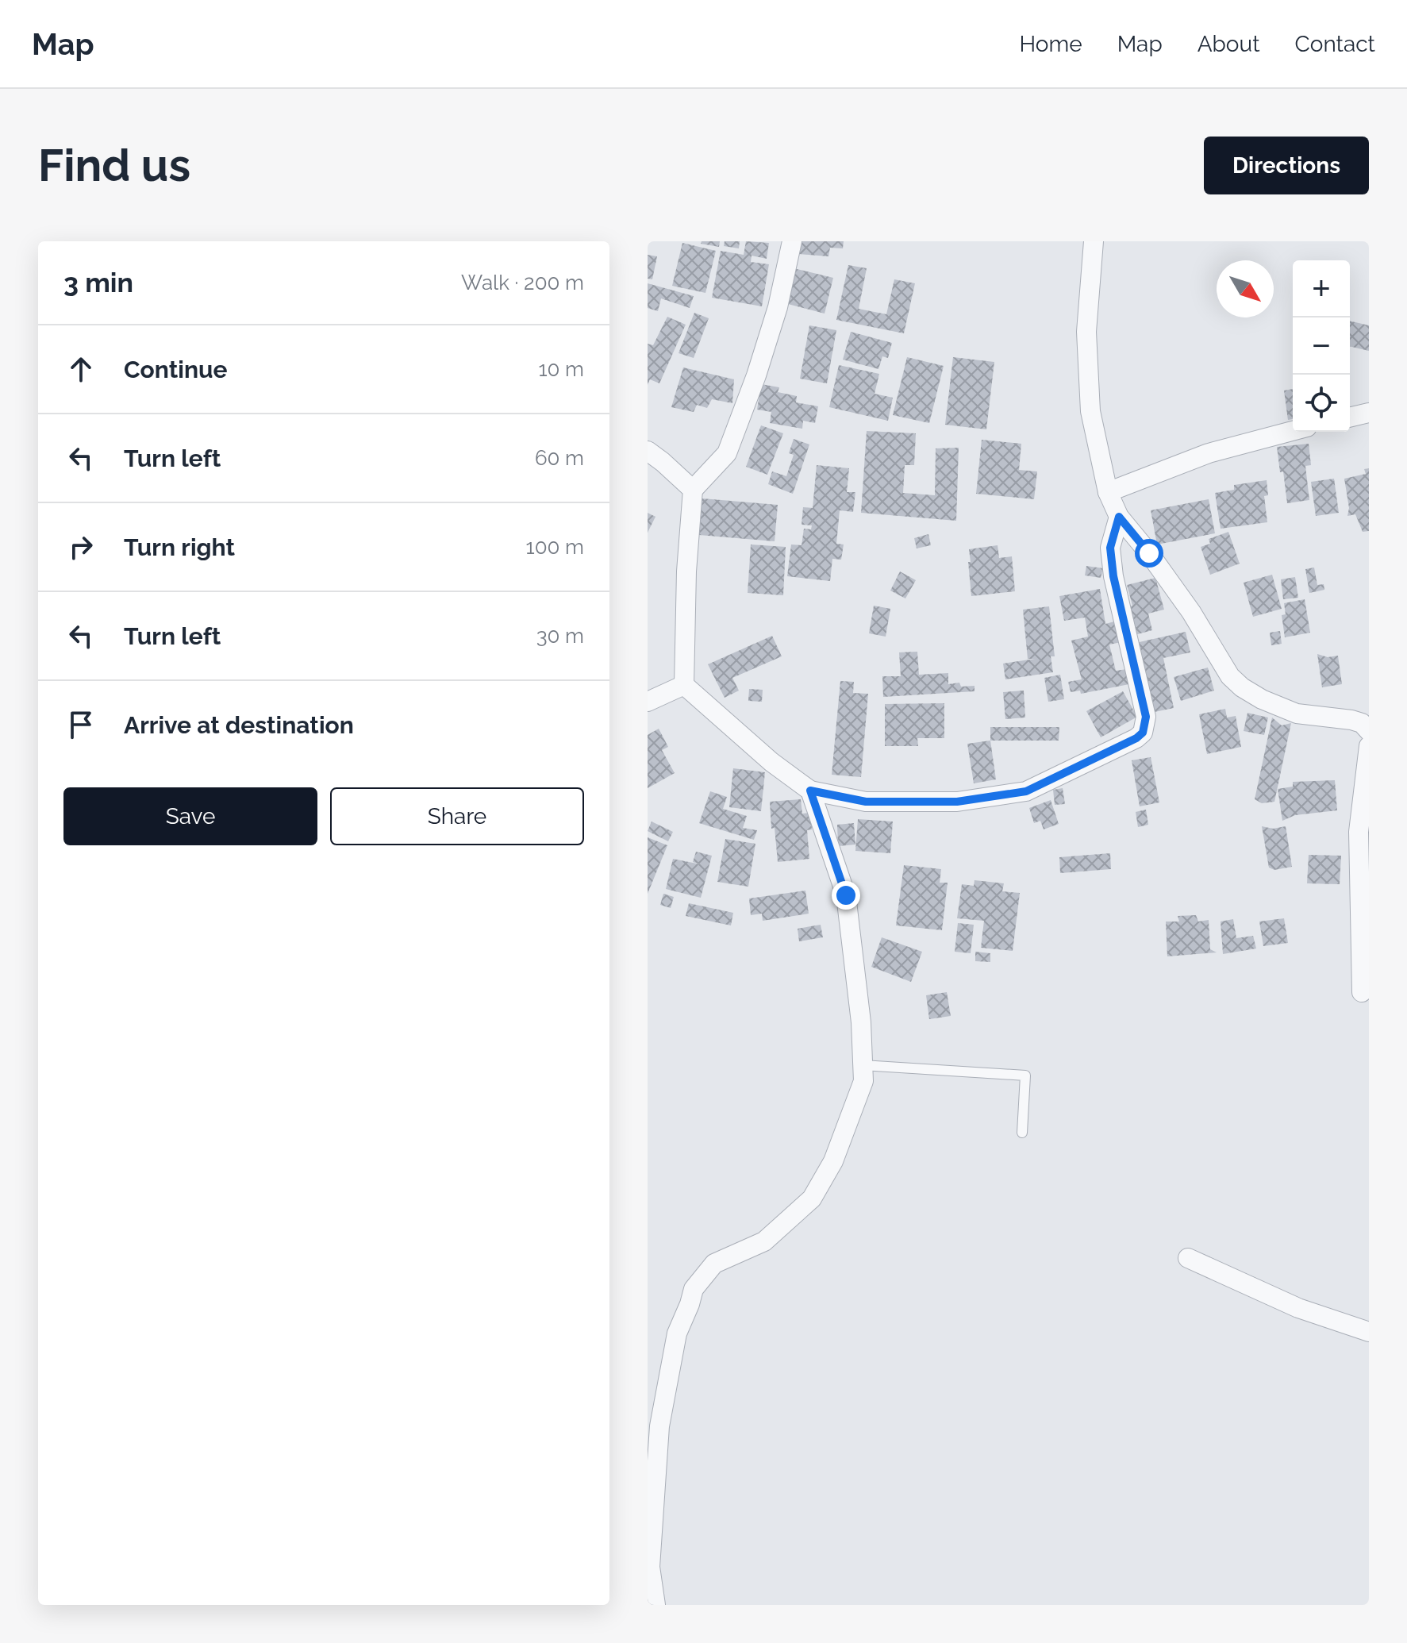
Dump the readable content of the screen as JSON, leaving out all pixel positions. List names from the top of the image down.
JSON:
{
  "north": "bottom right",
  "page": {
    "header": "Map",
    "nav": [
      "Home",
      "Map",
      "About",
      "Contact"
    ],
    "buttons": [
      "Directions",
      ["Save", "Share"]
    ],
    "title": "Find us",
    "heading": ["3 min", "Walk · 200 m"],
    "map_buttons": ["+", "−"],
    "list": [
      ["Continue", "10 m"],
      ["Turn left", "60 m"],
      ["Turn right", "100 m"],
      ["Turn left", "30 m"],
      "Arrive at destination"
    ]
  }
}
